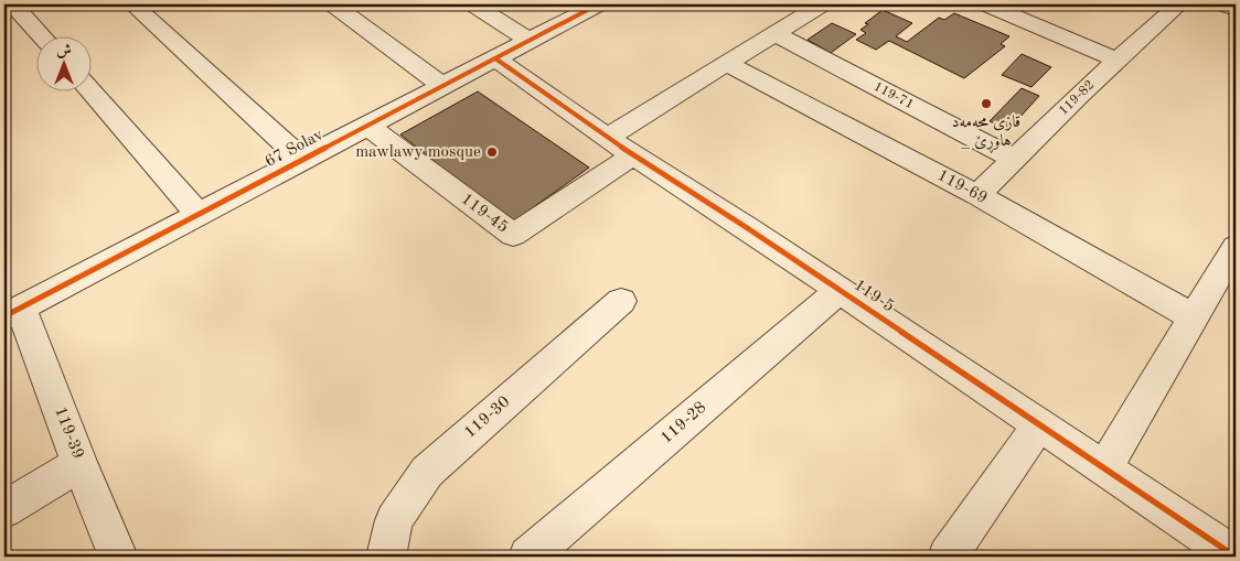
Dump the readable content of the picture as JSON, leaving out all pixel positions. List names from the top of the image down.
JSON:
{
  "streets": {
    "street": [
      "119-71",
      "119-82",
      "67 Solav",
      "119-69",
      "119-45",
      "119-5",
      "119-30",
      "119-28",
      "119-39"
    ]
  },
  "crossings": [
    ["119-71", "119-82"],
    ["119-82", "119-69"],
    ["67 Solav", "119-45"],
    ["67 Solav", "119-5"],
    ["67 Solav", "119-39"],
    ["119-45", "119-5"],
    ["119-5", "119-28"]
  ],
  "places": ["قازی محەمەد _ هاوڕێ", "mawlawy mosque"],
  "north": "top"
}
